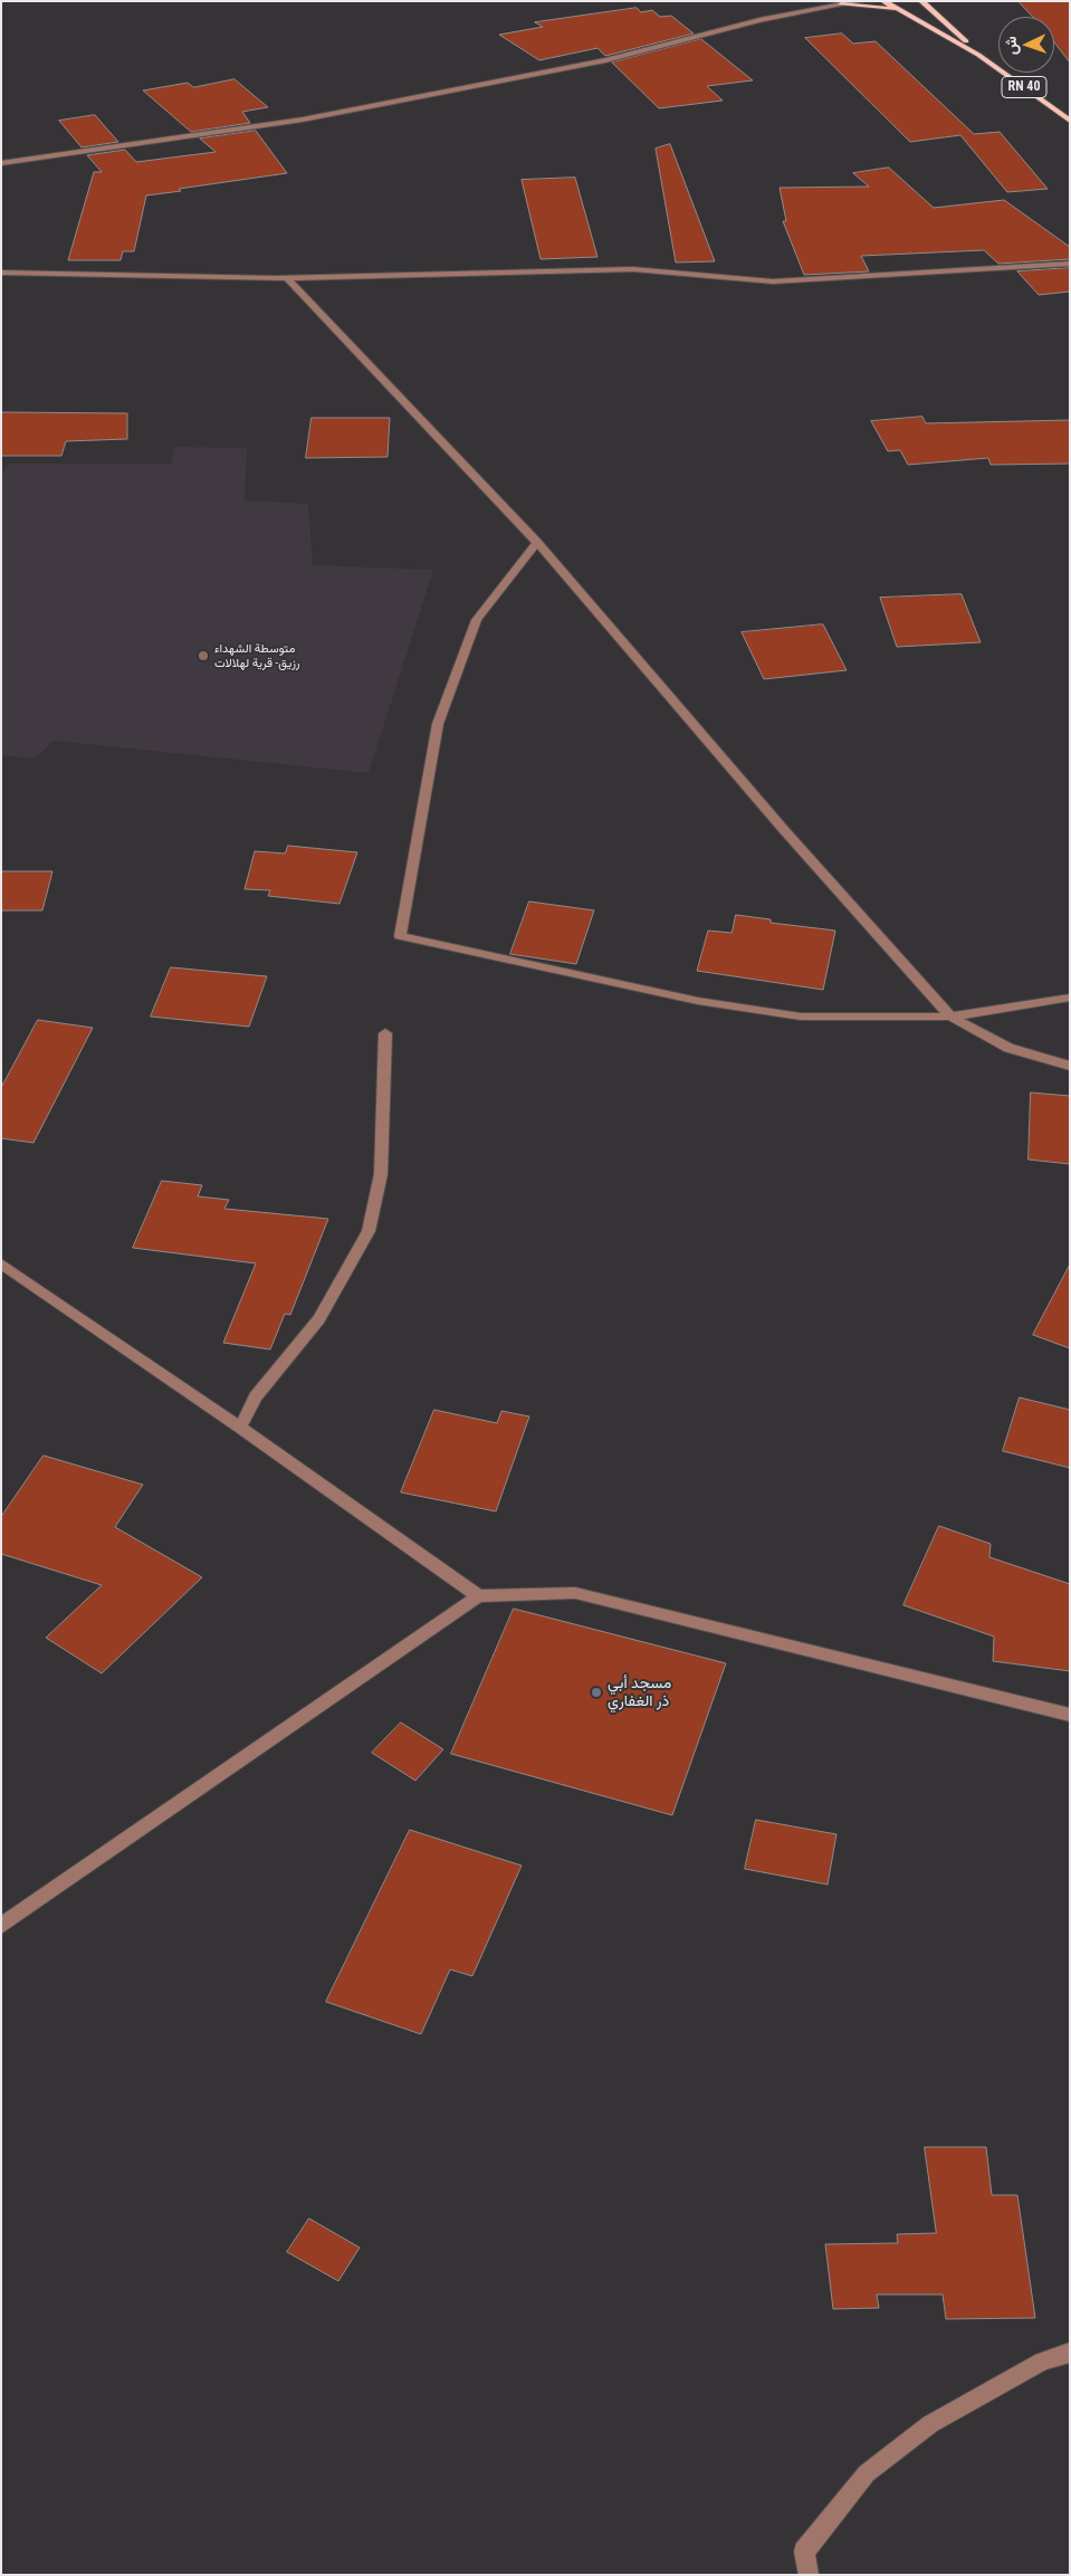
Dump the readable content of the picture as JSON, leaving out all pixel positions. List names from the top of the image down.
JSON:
{
  "streets": {
    "main road": ["RN 40"]
  },
  "places": ["متوسطة الشهداء رزيق- قرية لهلالات", "مسجد أبي ذر الغفاري"],
  "north": "left"
}
